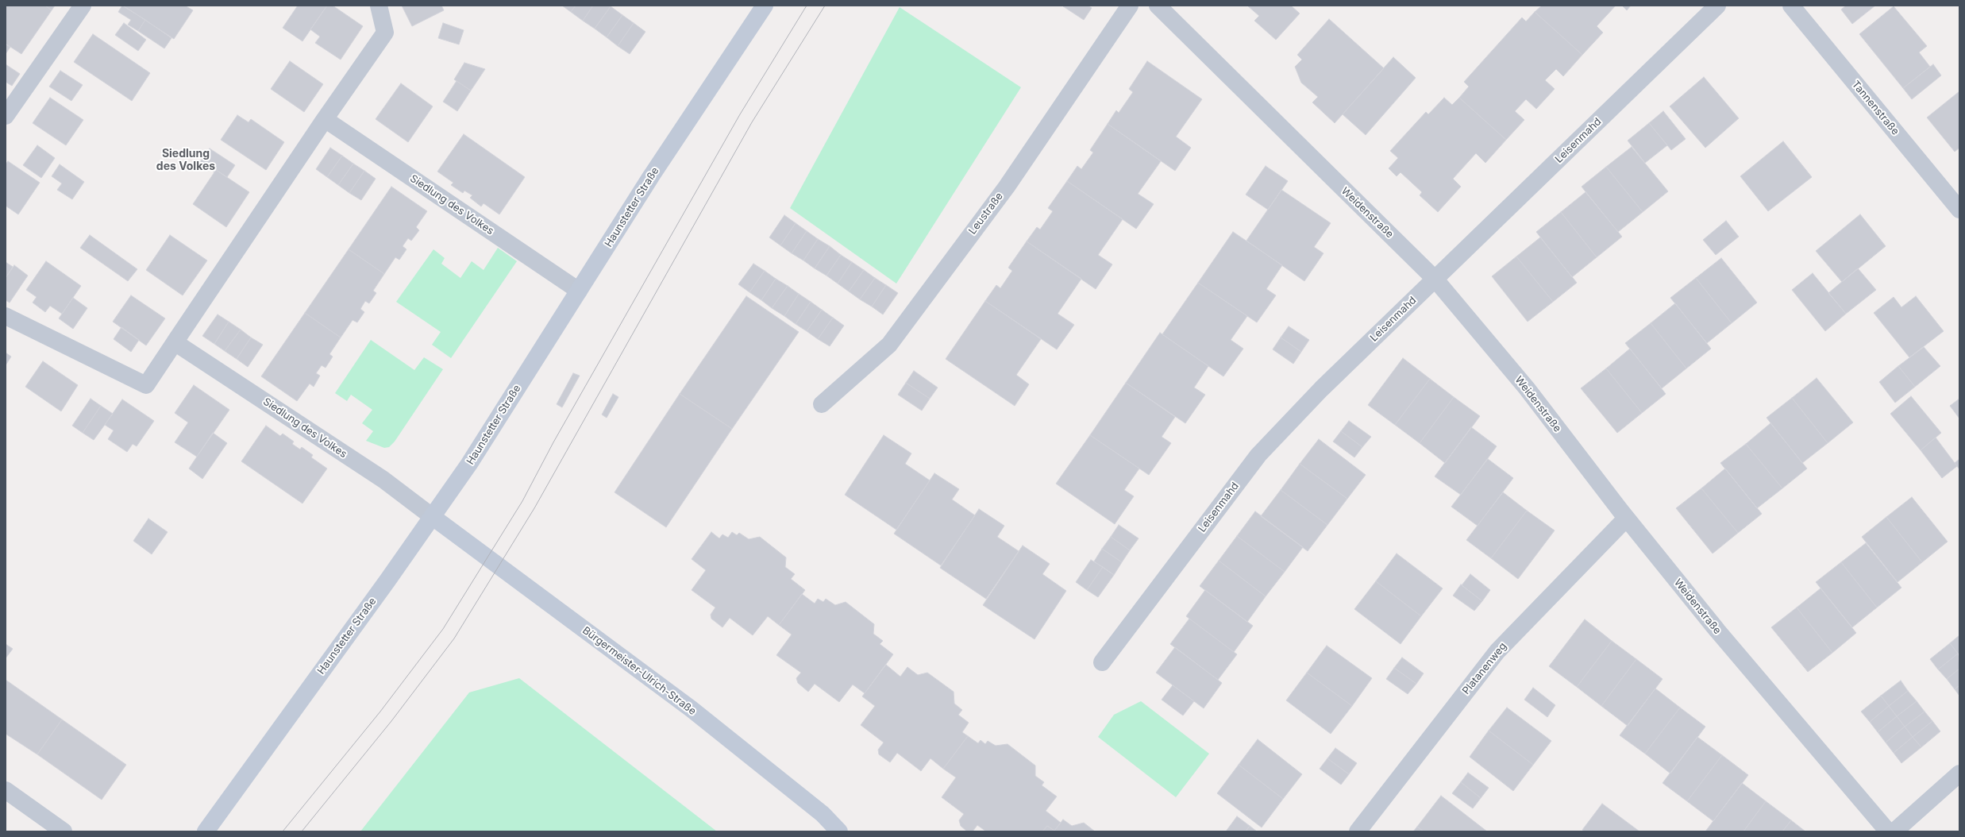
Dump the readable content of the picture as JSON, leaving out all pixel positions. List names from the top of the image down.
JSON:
{
  "streets": {
    "main road": ["Haunstetter Straße", "Bürgermeister-Ulrich-Straße"],
    "street": [
      "Tannenstraße",
      "Leisenmahd",
      "Siedlung des Volkes",
      "Weidenstraße",
      "Leustraße",
      "Platanenweg"
    ]
  },
  "crossings": [
    ["Leisenmahd", "Weidenstraße"],
    ["Siedlung des Volkes", "Haunstetter Straße"],
    ["Siedlung des Volkes", "Bürgermeister-Ulrich-Straße"],
    ["Haunstetter Straße", "Bürgermeister-Ulrich-Straße"],
    ["Weidenstraße", "Platanenweg"]
  ],
  "districts": ["Siedlung des Volkes"]
}
